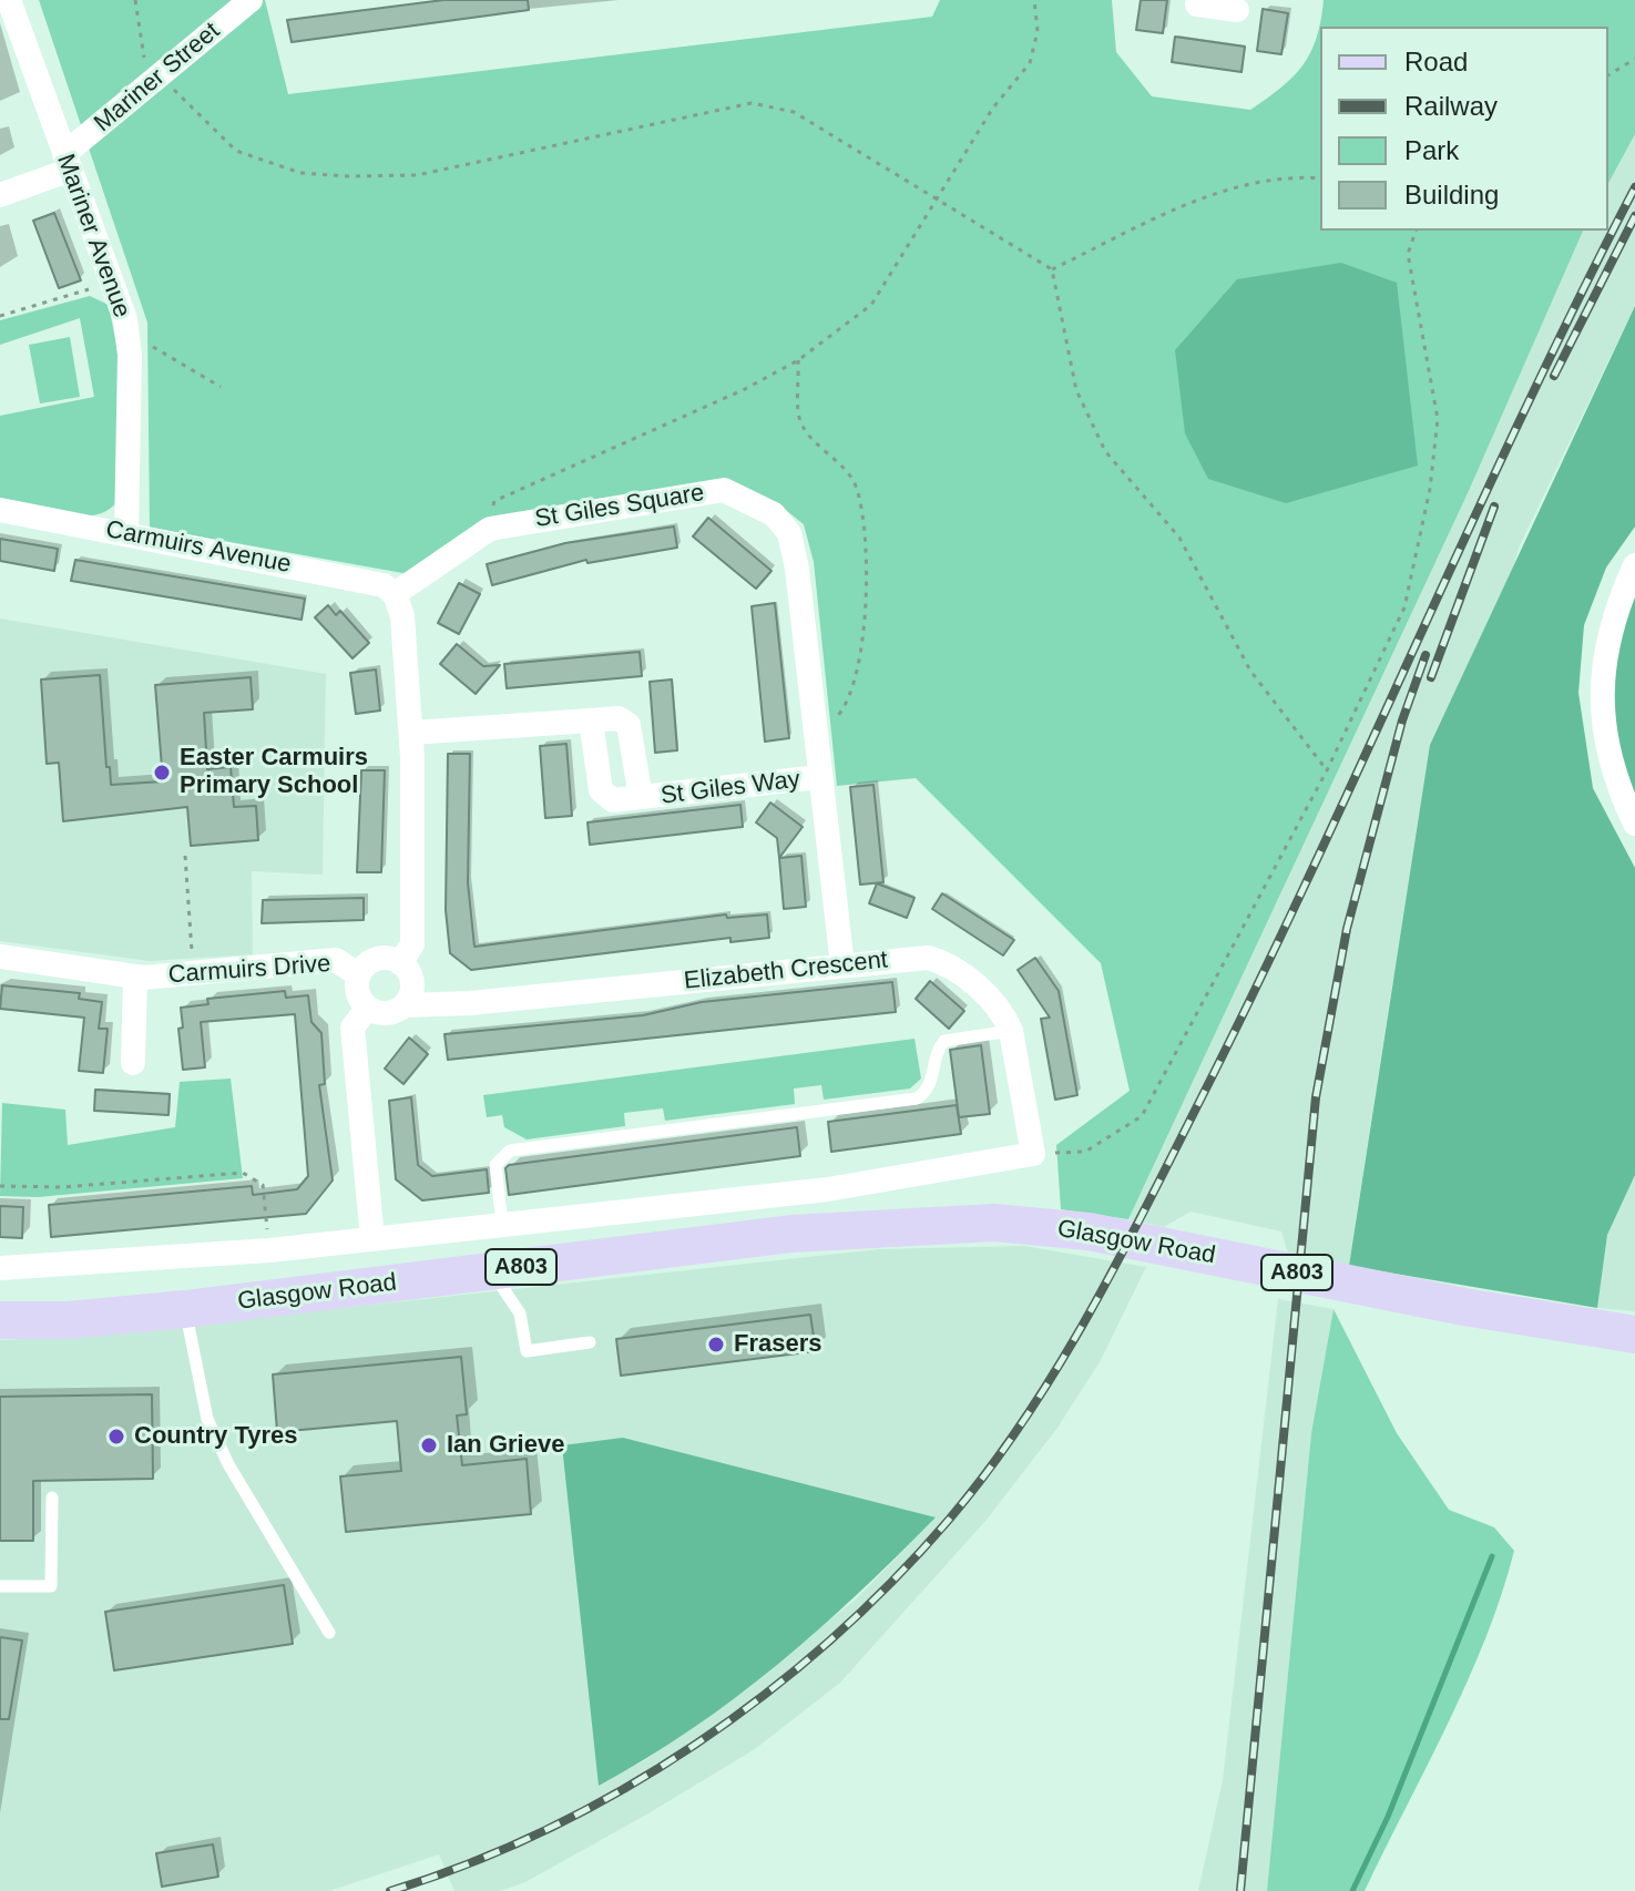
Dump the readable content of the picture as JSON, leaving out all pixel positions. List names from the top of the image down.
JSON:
{
  "streets": {
    "main road": ["Glasgow Road", "A803"],
    "street": [
      "Mariner Street",
      "Mariner Avenue",
      "St Giles Square",
      "Carmuirs Avenue",
      "St Giles Way",
      "Carmuirs Drive",
      "Elizabeth Crescent"
    ]
  },
  "crossings": [
    ["Mariner Street", "Mariner Avenue"],
    ["Mariner Avenue", "Carmuirs Avenue"],
    ["St Giles Square", "Carmuirs Avenue"],
    ["St Giles Square", "St Giles Way"],
    ["St Giles Square", "Elizabeth Crescent"],
    ["Carmuirs Drive", "Elizabeth Crescent"],
    ["Elizabeth Crescent", "Glasgow Road"]
  ],
  "places": [
    "Easter Carmuirs Primary School",
    "Frasers",
    "Country Tyres",
    "Ian Grieve"
  ],
  "legend": [
    "Road",
    "Railway",
    "Park",
    "Building"
  ]
}
